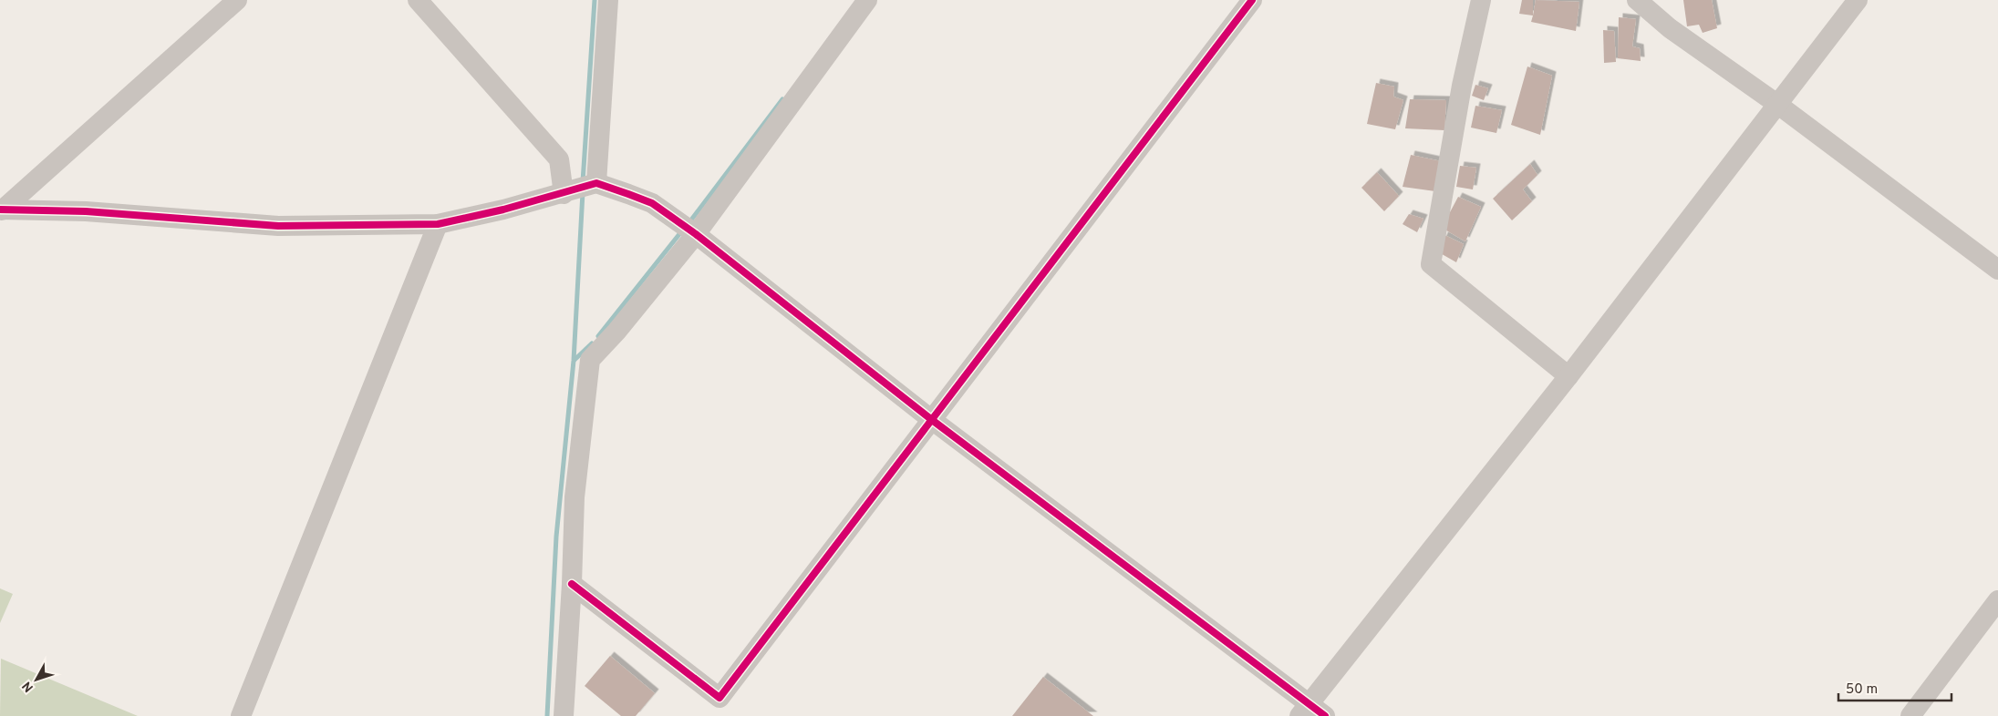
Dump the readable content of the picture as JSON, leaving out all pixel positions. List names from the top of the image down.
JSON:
{
  "scale_bar": "50 m",
  "north": "bottom left"
}
